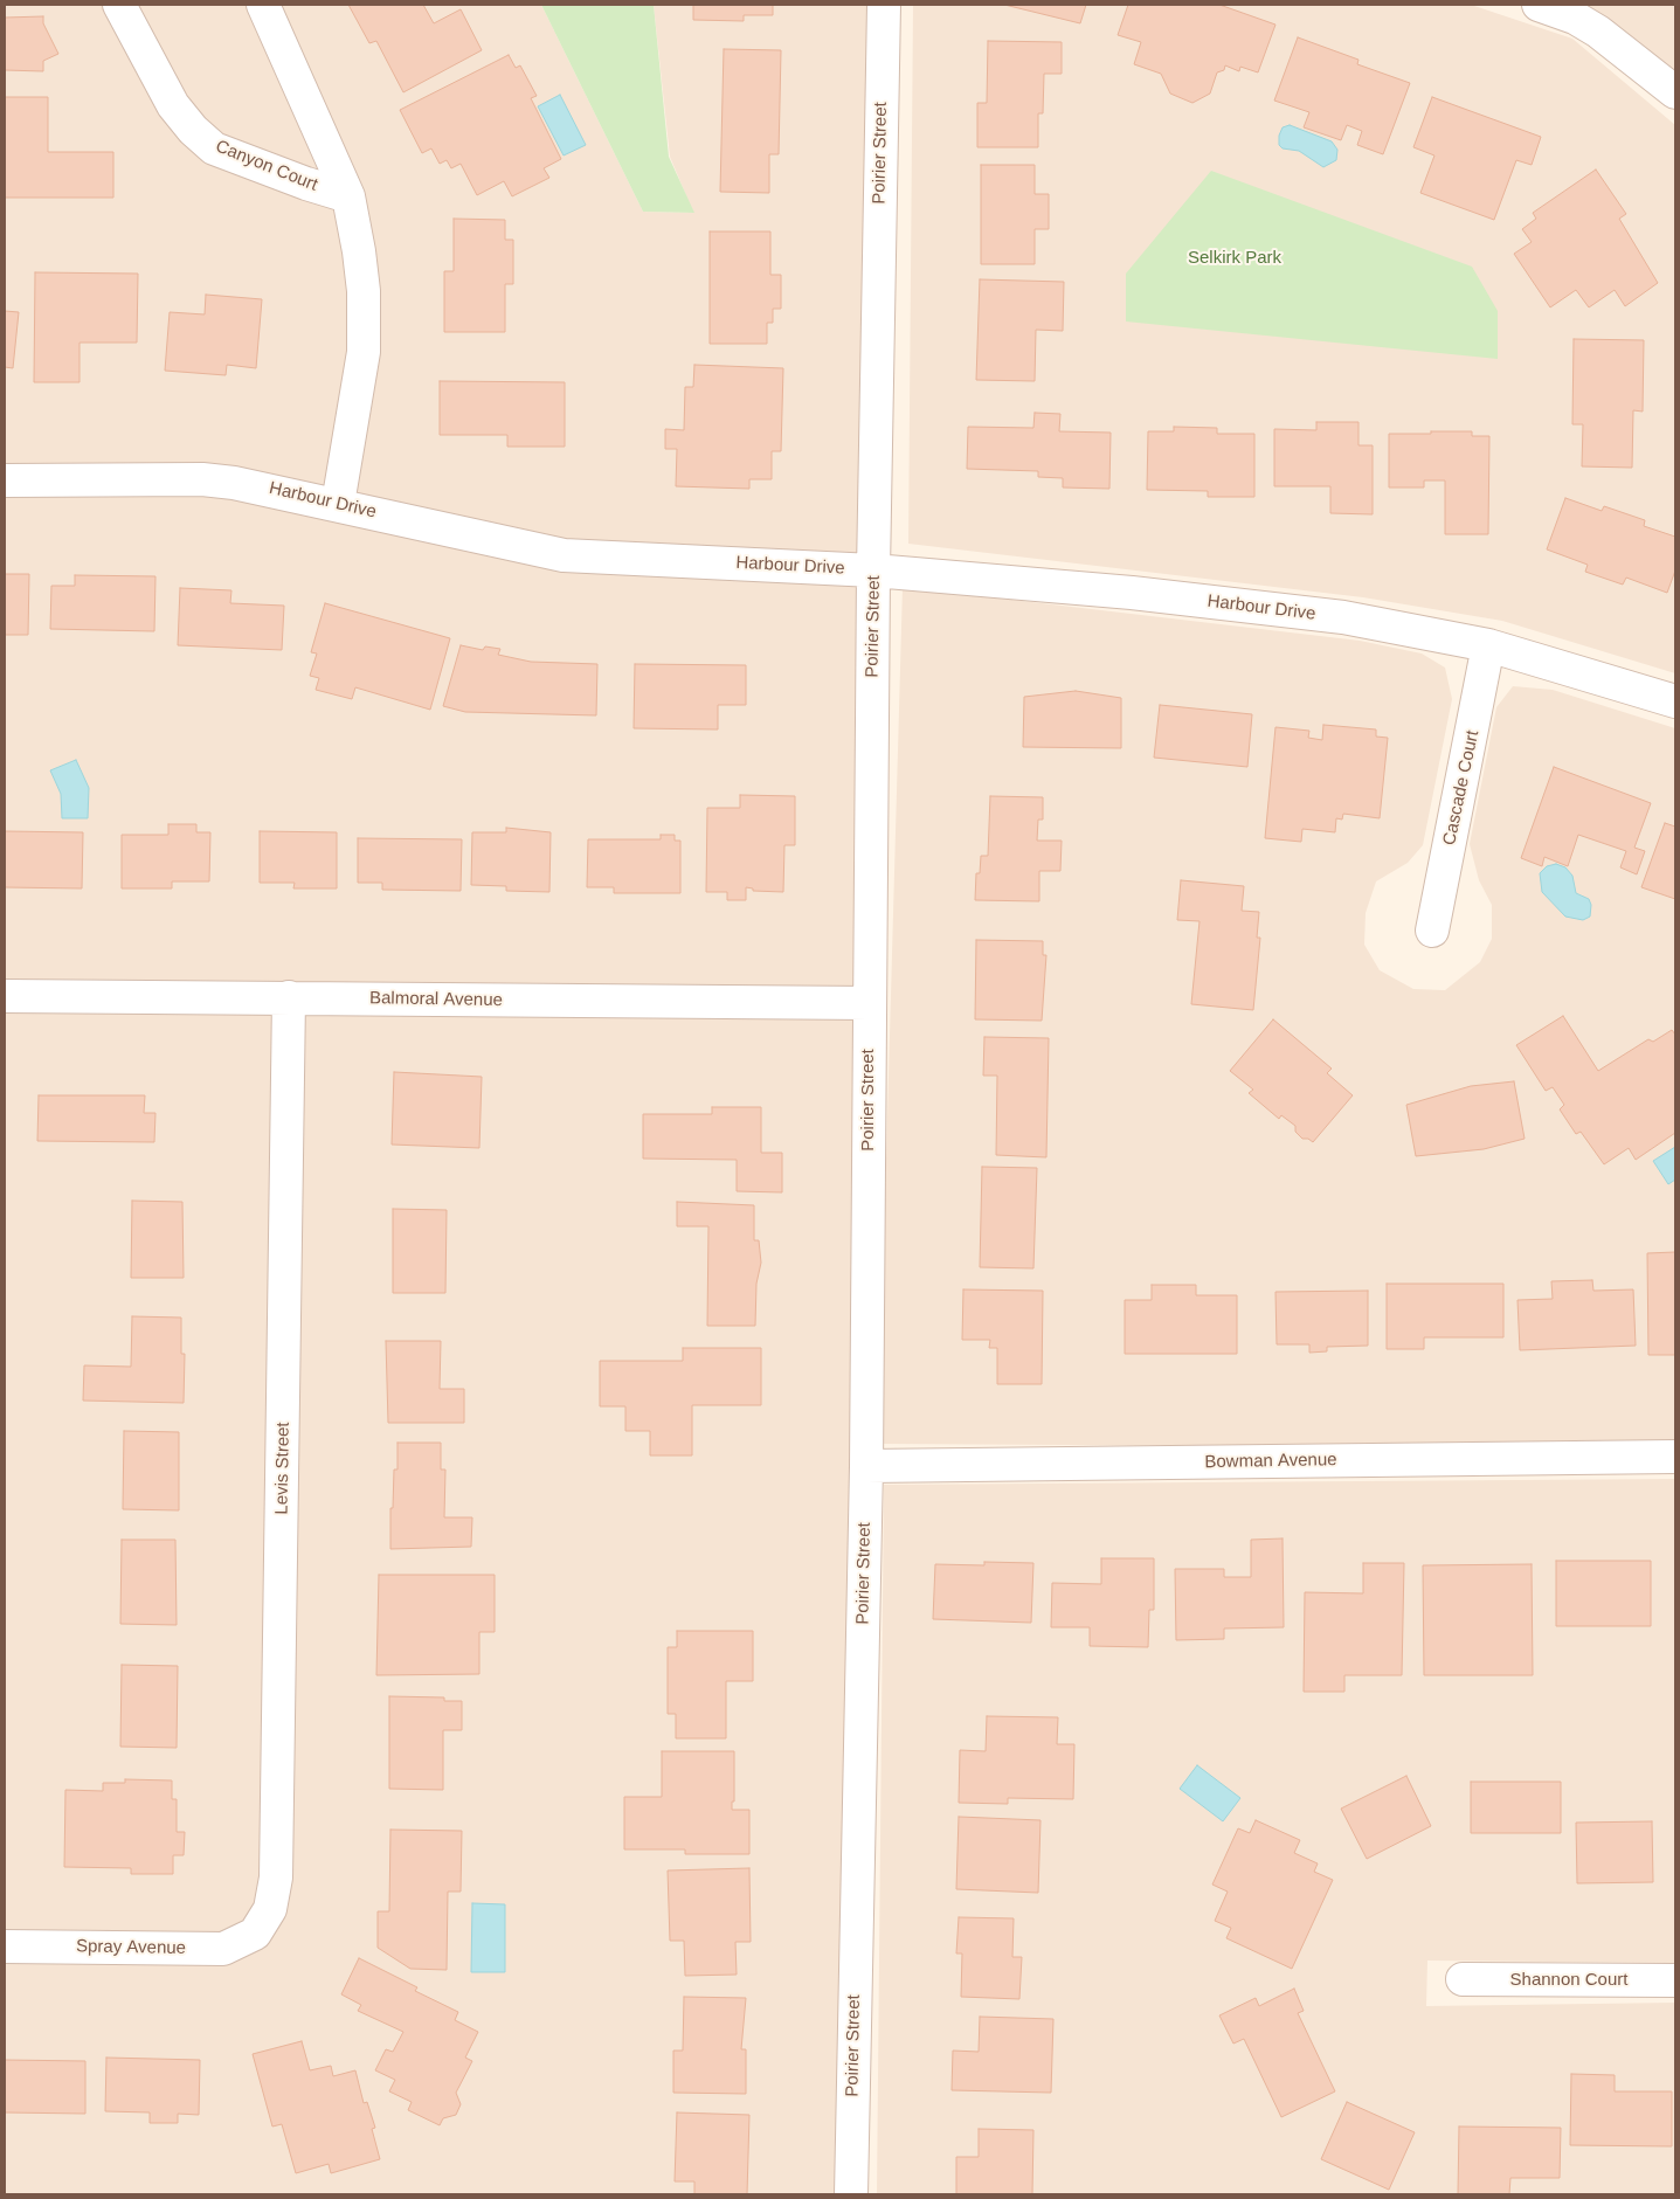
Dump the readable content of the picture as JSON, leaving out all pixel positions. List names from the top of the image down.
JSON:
{
  "streets": {
    "street": [
      "Poirier Street",
      "Canyon Court",
      "Harbour Drive",
      "Cascade Court",
      "Balmoral Avenue",
      "Bowman Avenue",
      "Levis Street",
      "Spray Avenue",
      "Shannon Court"
    ]
  },
  "crossings": [
    ["Poirier Street", "Harbour Drive"],
    ["Poirier Street", "Balmoral Avenue"],
    ["Poirier Street", "Bowman Avenue"],
    ["Canyon Court", "Harbour Drive"],
    ["Harbour Drive", "Cascade Court"],
    ["Balmoral Avenue", "Levis Street"],
    ["Levis Street", "Spray Avenue"]
  ],
  "parks": ["Selkirk Park"]
}
